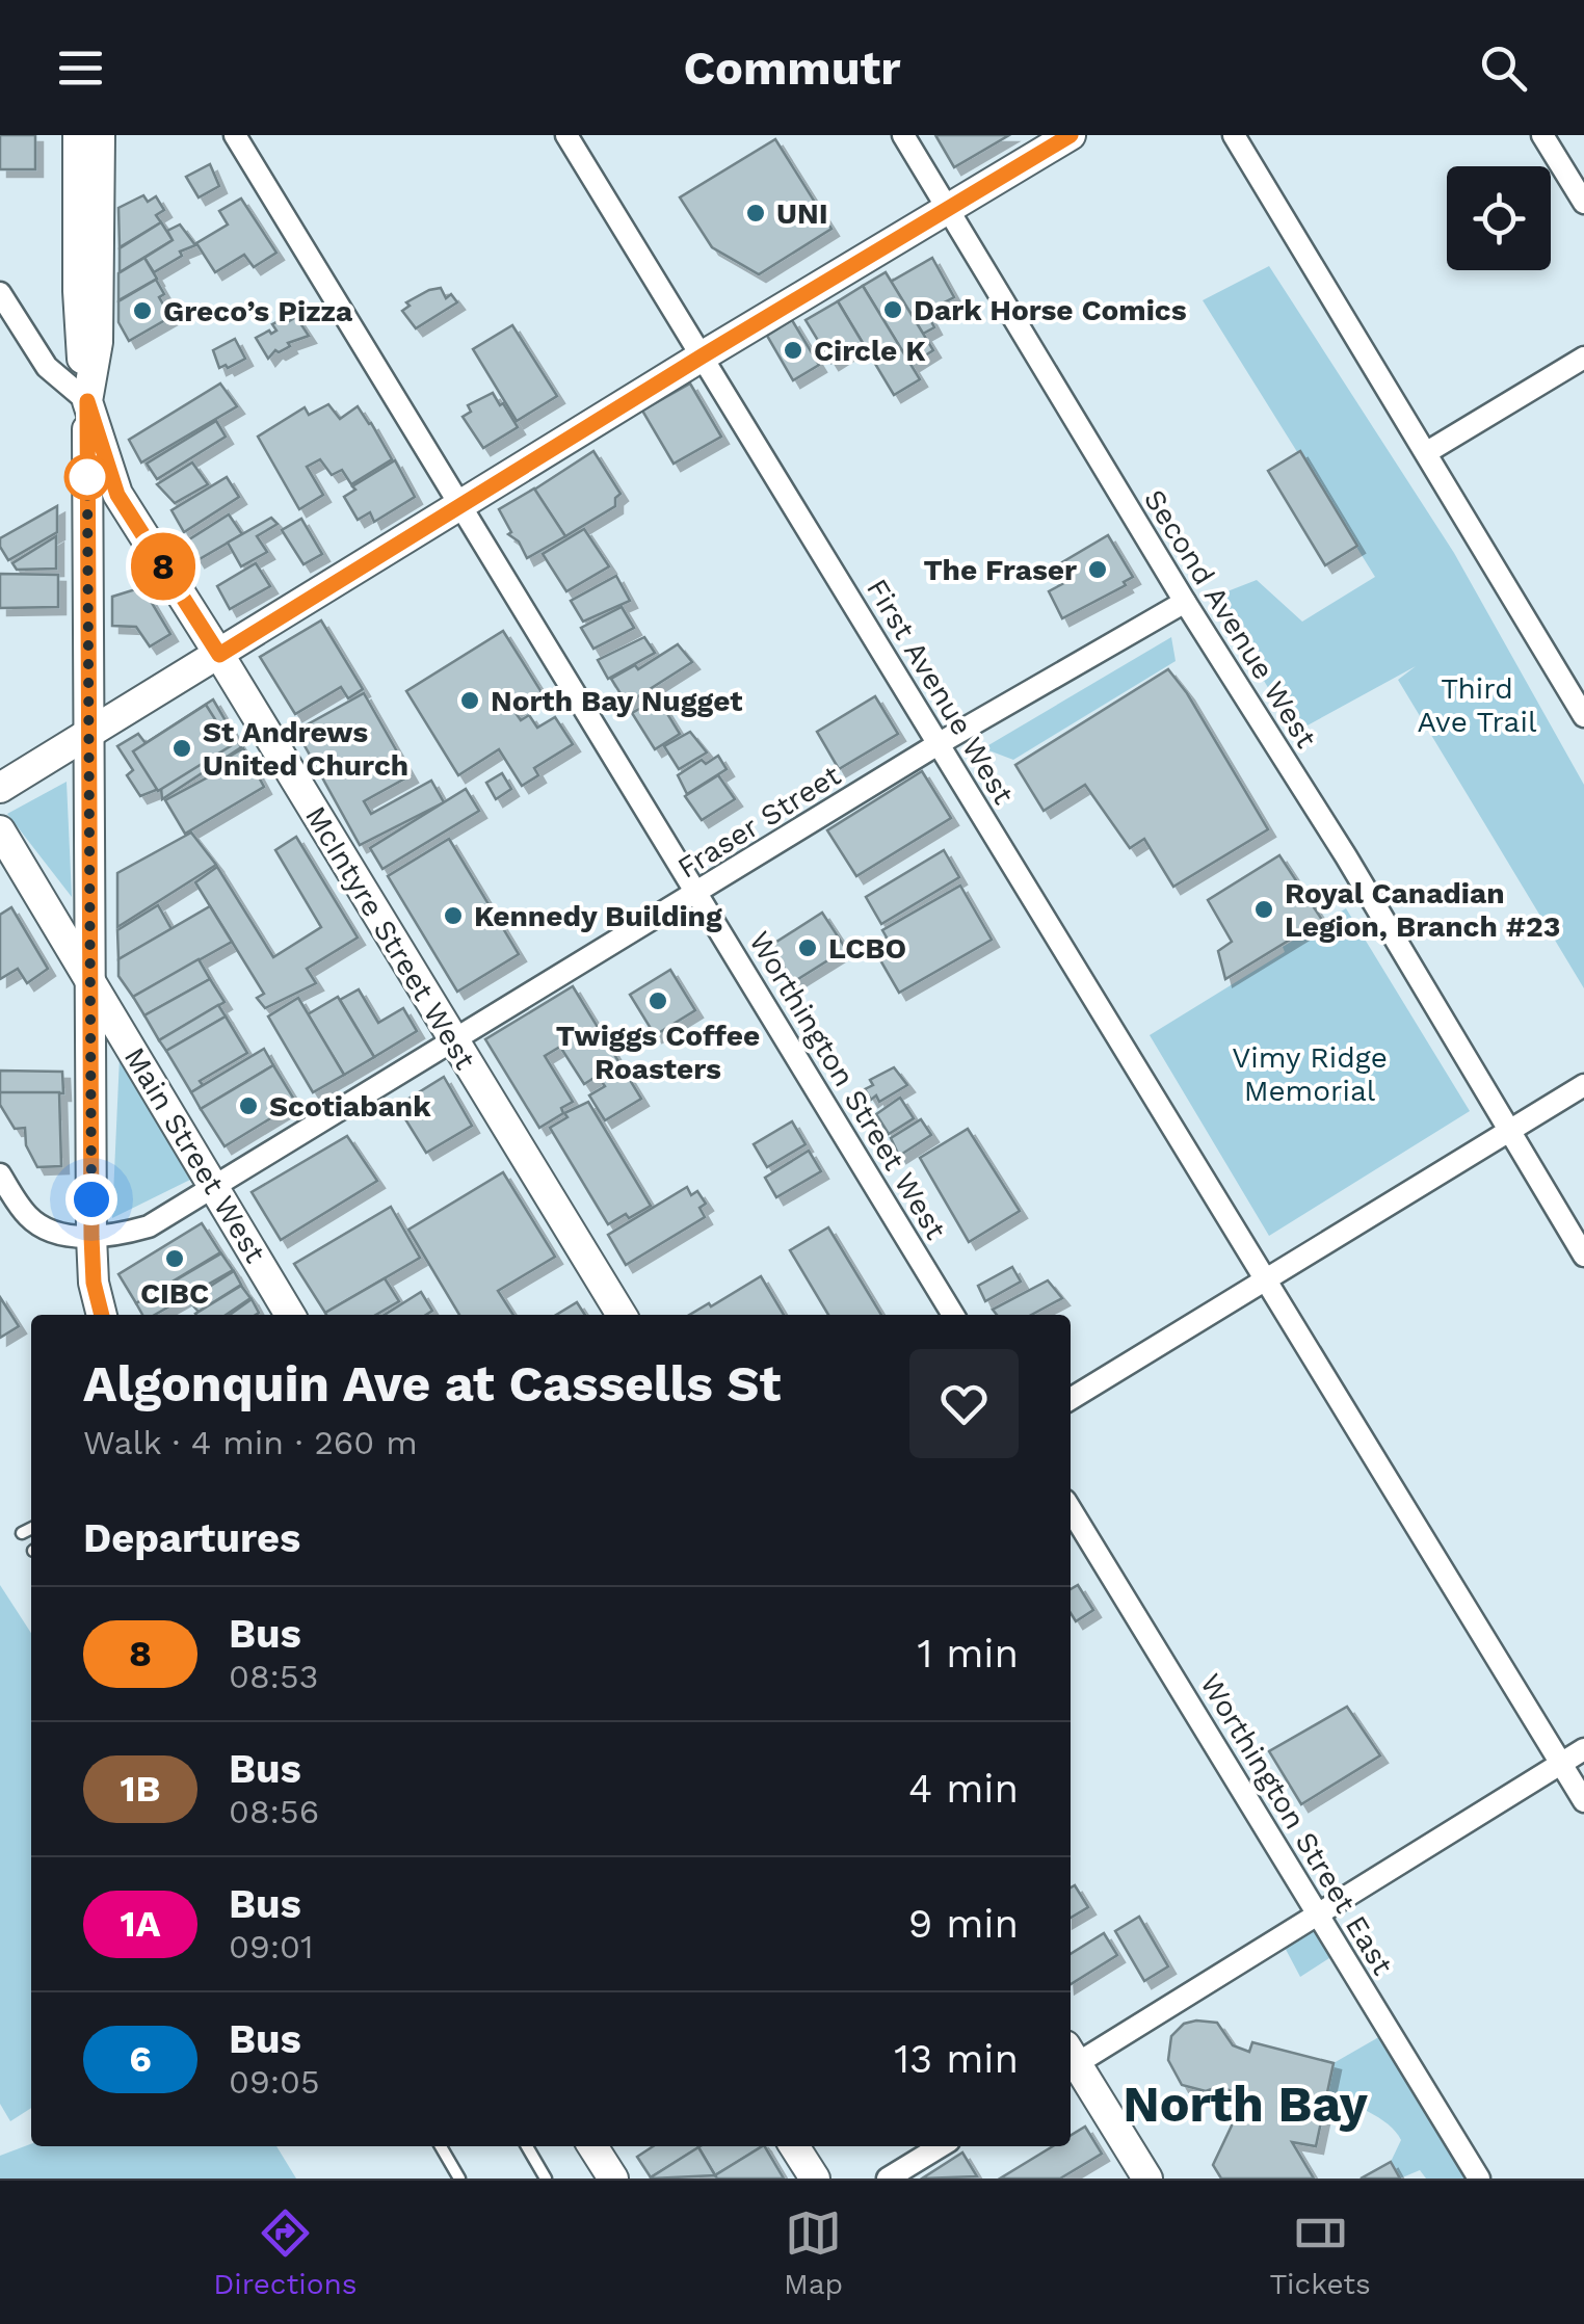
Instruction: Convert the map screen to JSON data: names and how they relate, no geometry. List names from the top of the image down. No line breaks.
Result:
{"streets":{"main road":["McIntyre Street West","Main Street West"],"street":["Second Avenue West","First Avenue West","Fraser Street","Worthington Street West","Worthington Street East"]},"crossings":[["Second Avenue West","Fraser Street"],["First Avenue West","Fraser Street"],["Fraser Street","McIntyre Street West"],["Fraser Street","Worthington Street West"],["Fraser Street","Main Street West"]],"districts":["North Bay"],"parks":["Third Ave Trail","Vimy Ridge Memorial"],"places":["UNI","Dark Horse Comics","Greco’s Pizza","Circle K","The Fraser","North Bay Nugget","St Andrews United Church","Royal Canadian Legion, Branch #23","Kennedy Building","LCBO","Twiggs Coffee Roasters","Scotiabank","CIBC"],"lines":["bus line 8"],"page":{"header":"Commutr","on_map":"8","heading":[["Algonquin Ave at Cassells St","Walk · 4 min · 260 m"],"Departures"],"list":[{"mark":"8","name":"Bus","note":"08:53","value":"1 min"},{"mark":"1B","name":"Bus","note":"08:56","value":"4 min"},{"mark":"1A","name":"Bus","note":"09:01","value":"9 min"},{"mark":"6","name":"Bus","note":"09:05","value":"13 min"}],"tabs":["Directions","Map","Tickets"]}}
